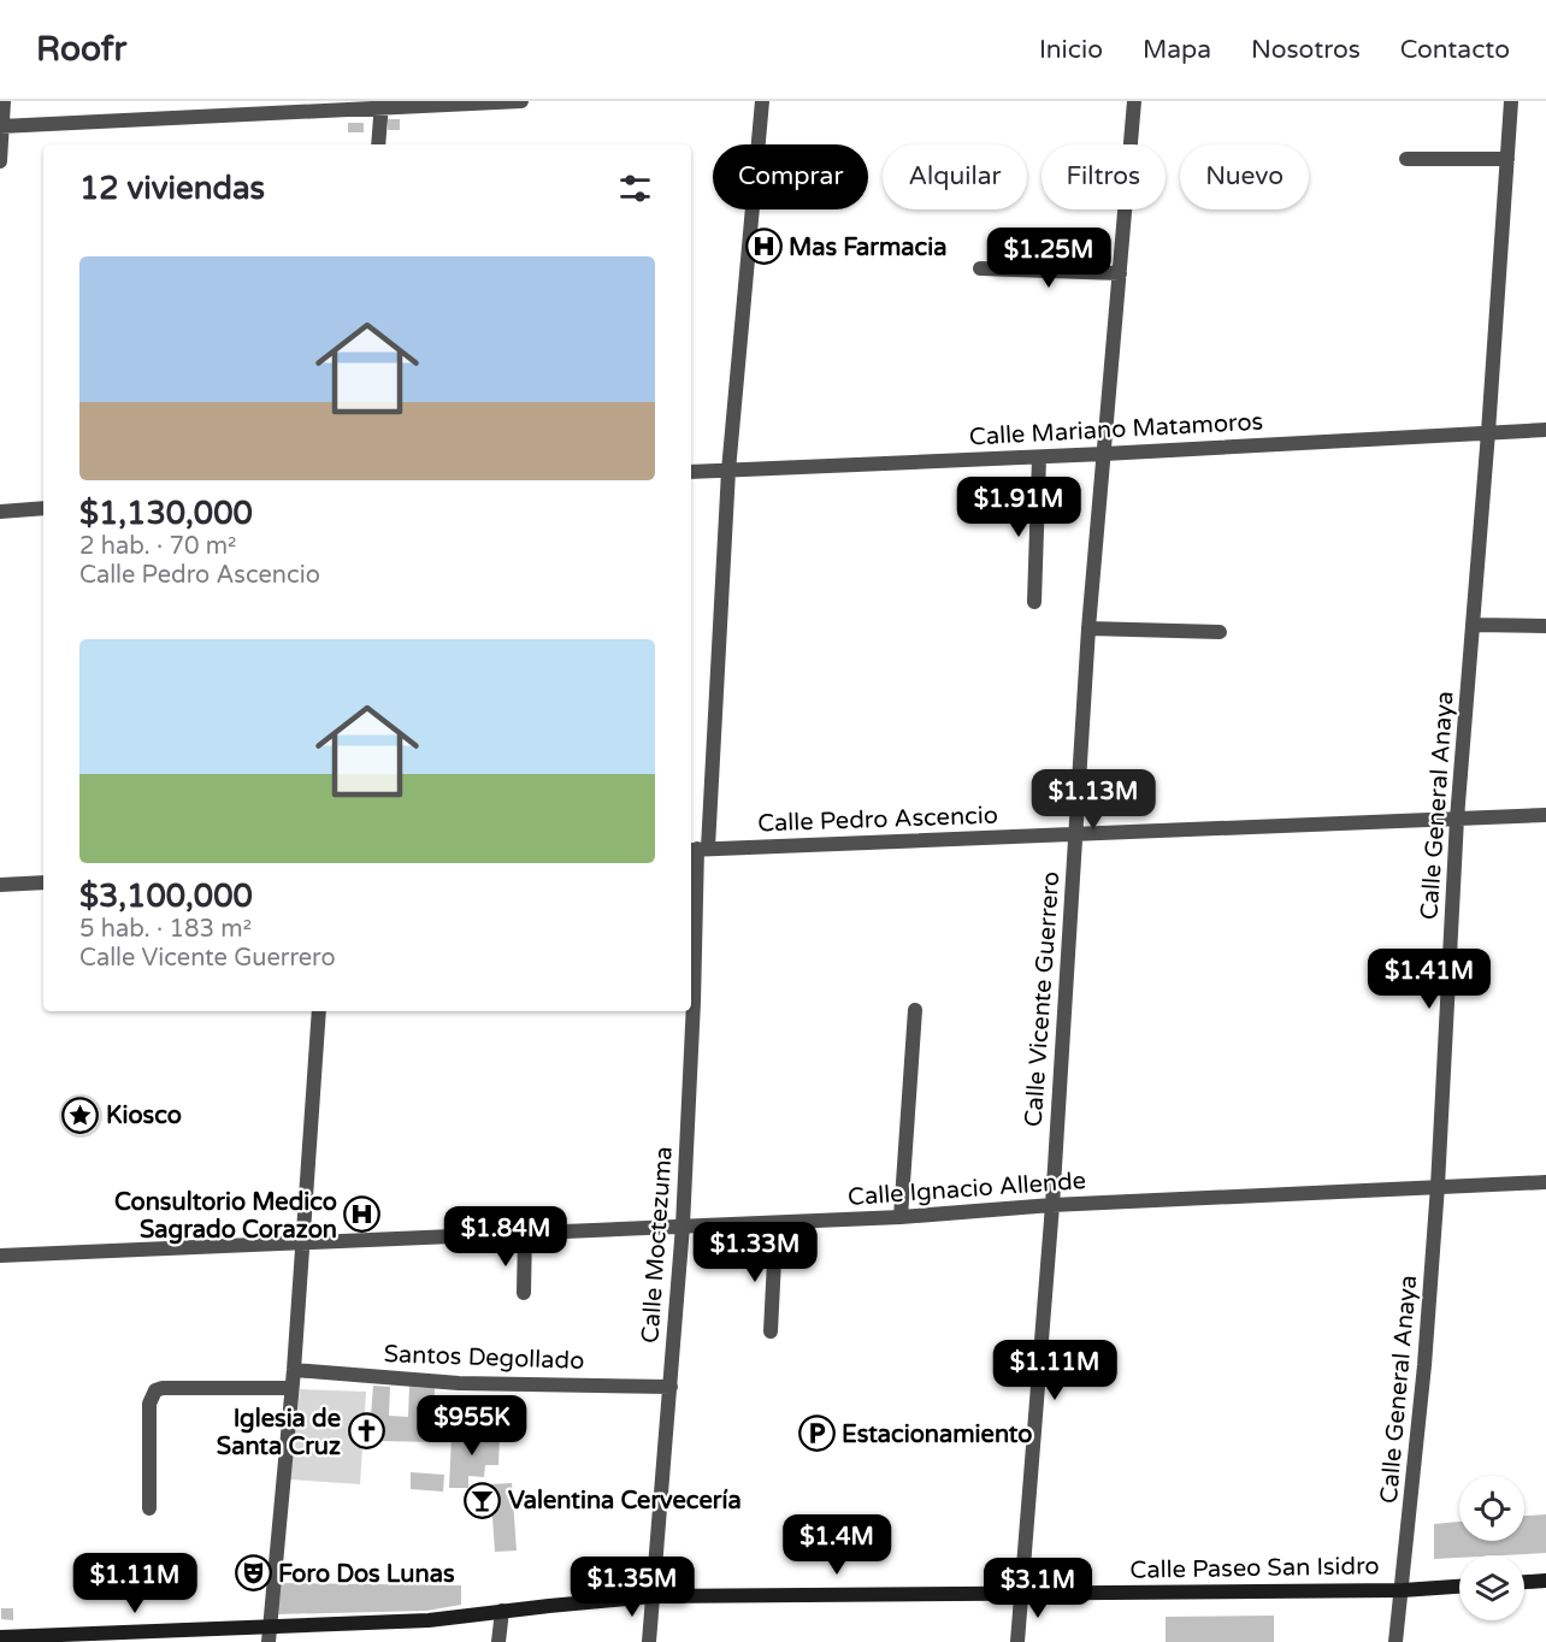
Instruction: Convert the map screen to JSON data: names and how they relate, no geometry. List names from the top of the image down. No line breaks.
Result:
{"streets":{"main road":["Calle Paseo San Isidro"],"street":["Calle Mariano Matamoros","Calle General Anaya","Calle Pedro Ascencio","Calle Vicente Guerrero","Calle Ignacio Allende","Calle Moctezuma","Santos Degollado"]},"crossings":[["Calle Mariano Matamoros","Calle General Anaya"],["Calle Mariano Matamoros","Calle Vicente Guerrero"],["Calle Mariano Matamoros","Calle Moctezuma"],["Calle General Anaya","Calle Pedro Ascencio"],["Calle General Anaya","Calle Ignacio Allende"],["Calle General Anaya","Calle Paseo San Isidro"],["Calle Pedro Ascencio","Calle Vicente Guerrero"],["Calle Pedro Ascencio","Calle Moctezuma"],["Calle Vicente Guerrero","Calle Ignacio Allende"],["Calle Vicente Guerrero","Calle Paseo San Isidro"],["Calle Ignacio Allende","Calle Moctezuma"],["Calle Moctezuma","Santos Degollado"],["Calle Moctezuma","Calle Paseo San Isidro"]],"places":{"hospital":["Mas Farmacia","Consultorio Medico Sagrado Corazon"],"place":["Kiosco"],"church":["Iglesia de Santa Cruz"],"parking":["Estacionamiento"],"bar":["Valentina Cervecería"],"theatre":["Foro Dos Lunas"]},"page":{"header":"Roofr","nav":["Inicio","Mapa","Nosotros","Contacto"],"chip":["Comprar","Alquilar","Filtros","Nuevo"],"heading":"12 viviendas","price":["$1.25M","$1.91M","$1.13M","$1.41M","$1.84M","$1.33M","$1.11M","$955K","$1.4M","$1.11M","$1.35M","$3.1M"],"list":[{"name":"$1,130,000","note":"2 hab. · 70 m² · Calle Pedro Ascencio"},{"name":"$3,100,000","note":"5 hab. · 183 m² · Calle Vicente Guerrero"}]}}
